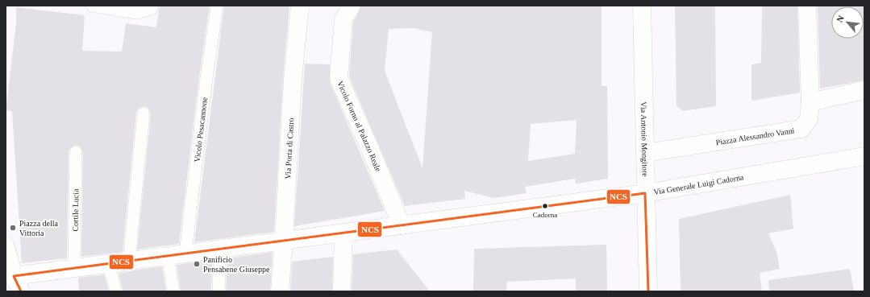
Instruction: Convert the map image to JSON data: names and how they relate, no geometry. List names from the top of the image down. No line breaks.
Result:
{"streets":{"street":["Vicolo Forno al Palazzo Reale","Piazza Alessandro Vanni","Via Antonio Mongitore","Via Porta di Castro","Via Generale Luigi Cadorna"],"lane":["Vicolo Pesacannone","Cortile Lucia"]},"crossings":[["Vicolo Forno al Palazzo Reale","Via Generale Luigi Cadorna"],["Vicolo Pesacannone","Via Generale Luigi Cadorna"],["Piazza Alessandro Vanni","Via Antonio Mongitore"],["Via Antonio Mongitore","Via Generale Luigi Cadorna"],["Via Porta di Castro","Via Generale Luigi Cadorna"],["Via Generale Luigi Cadorna","Cortile Lucia"]],"places":["Cadorna","Piazza della Vittoria","Panificio Pensabene Giuseppe"],"lines":["transit line NCS"],"north":"top left"}
